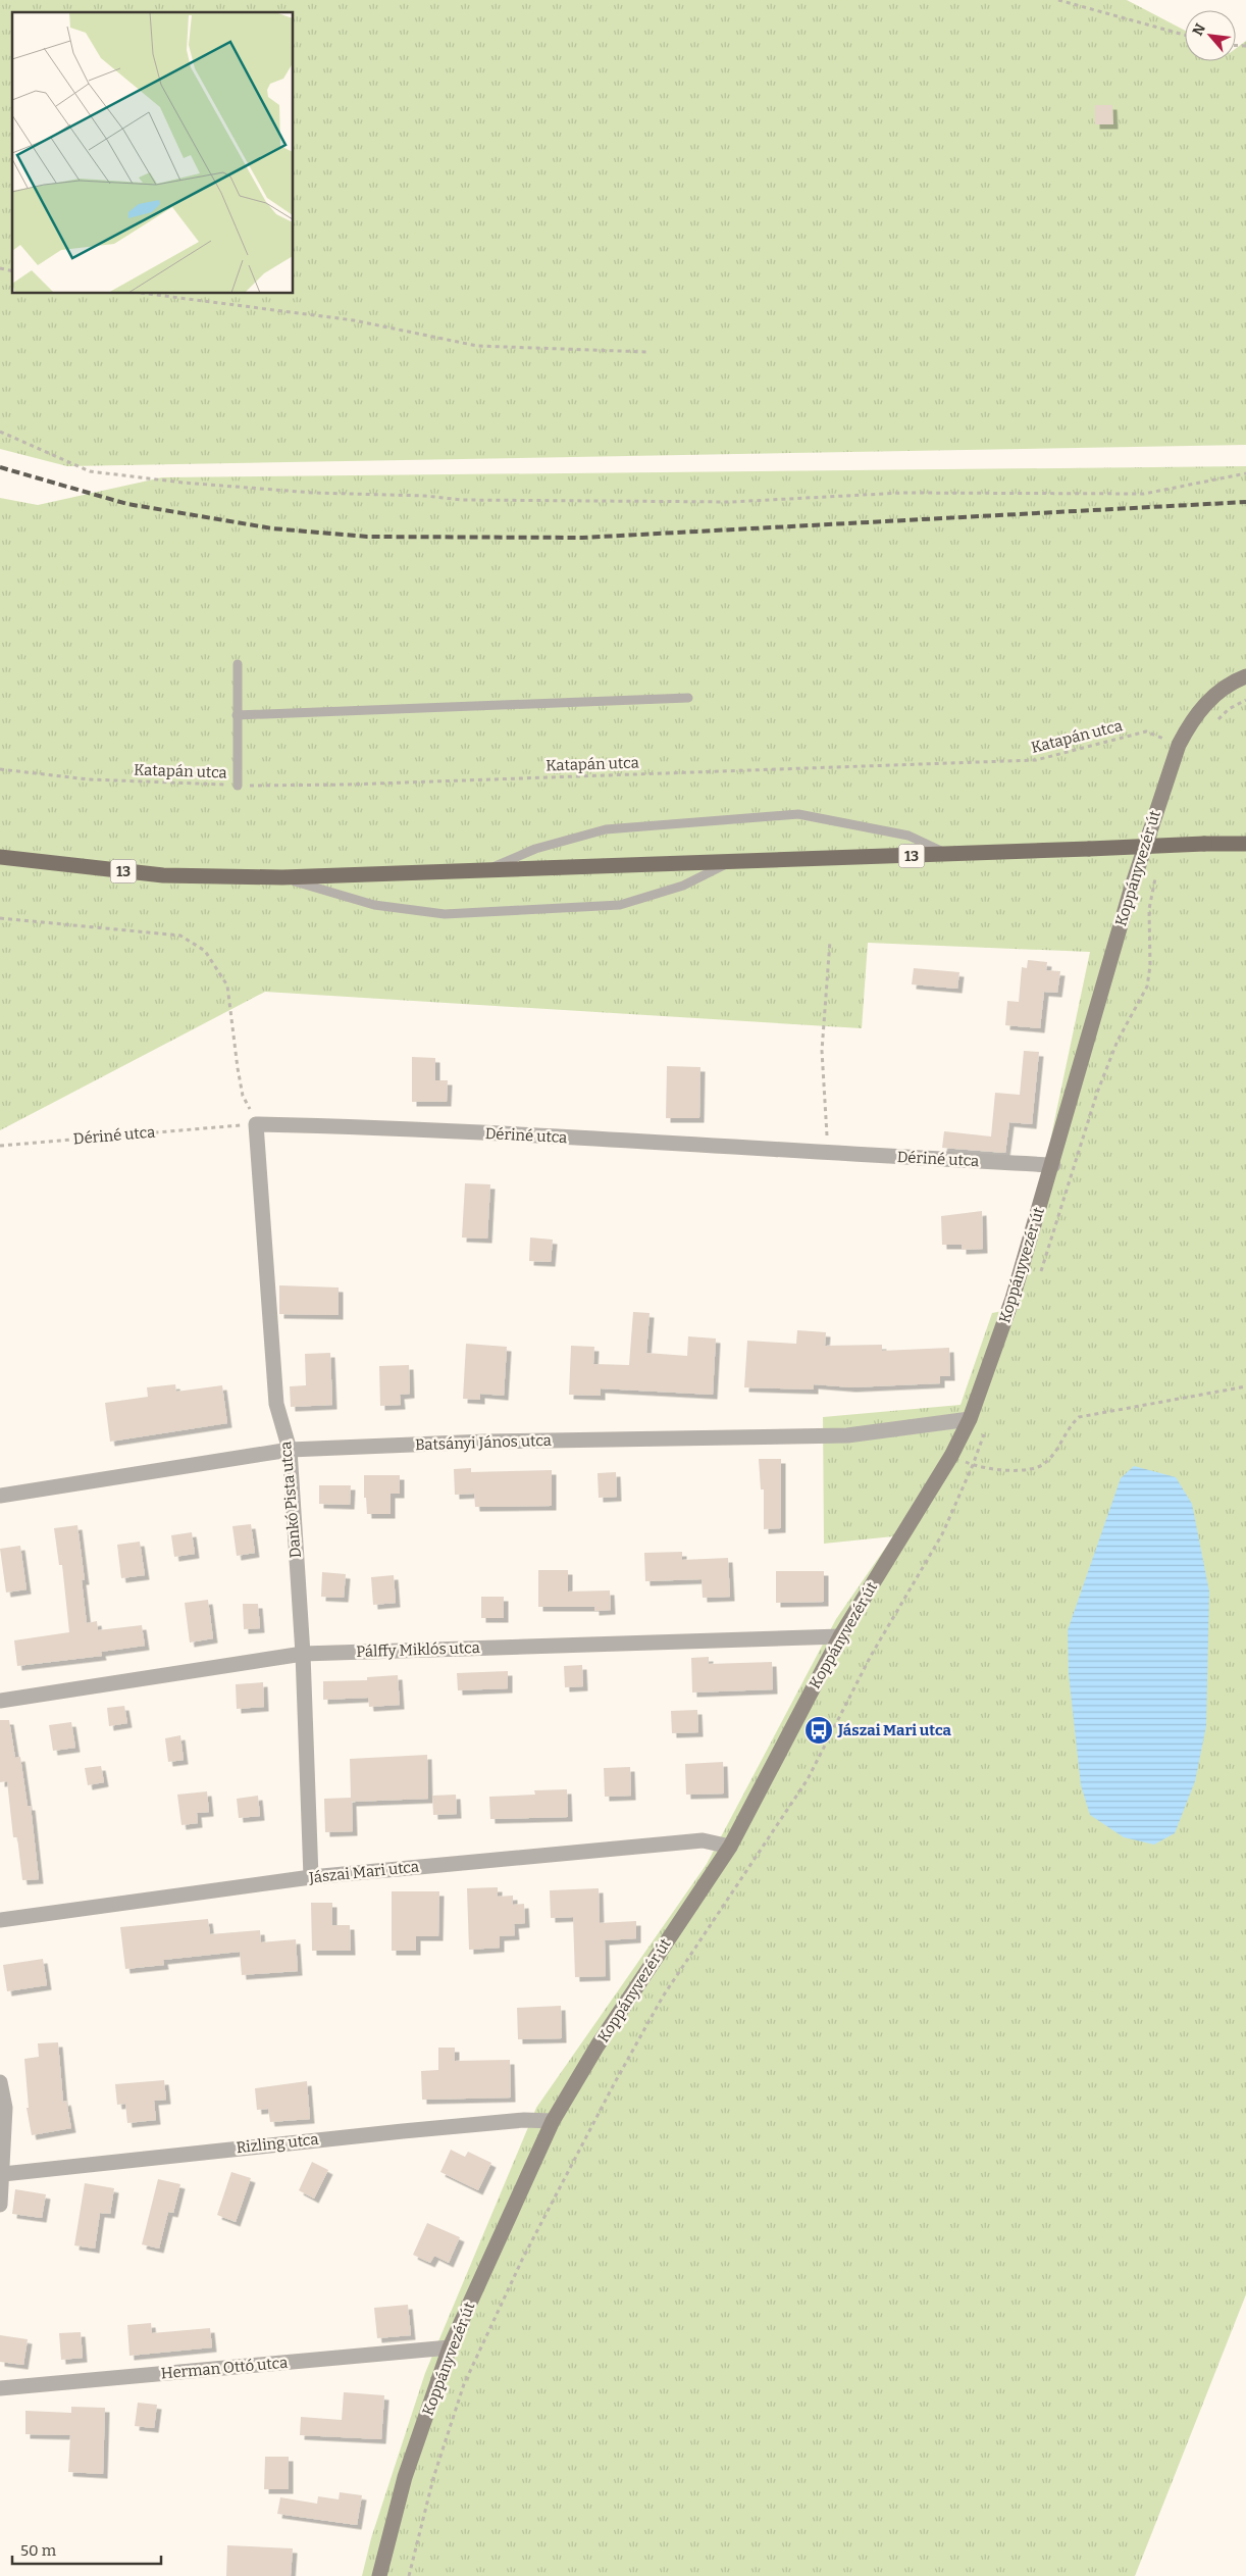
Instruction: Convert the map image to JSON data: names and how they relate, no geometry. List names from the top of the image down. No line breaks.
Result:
{"streets":{"main road":["13"],"street":["Koppányvezér út","Dériné utca","Batsányi János utca","Dankó Pista utca","Pálffy Miklós utca","Jászai Mari utca","Rizling utca","Herman Ottó utca"],"path":["Katapán utca"]},"crossings":[["Katapán utca","Koppányvezér út"],["Koppányvezér út","Dériné utca"],["Koppányvezér út","Batsányi János utca"],["Koppányvezér út","Pálffy Miklós utca"],["Koppányvezér út","Jászai Mari utca"],["Koppányvezér út","Rizling utca"],["Koppányvezér út","Herman Ottó utca"],["Dériné utca","Dankó Pista utca"],["Batsányi János utca","Dankó Pista utca"],["Dankó Pista utca","Pálffy Miklós utca"],["Dankó Pista utca","Jászai Mari utca"]],"places":{"bus stop":["Jászai Mari utca"]},"scale_bar":"50 m","north":"top left"}
